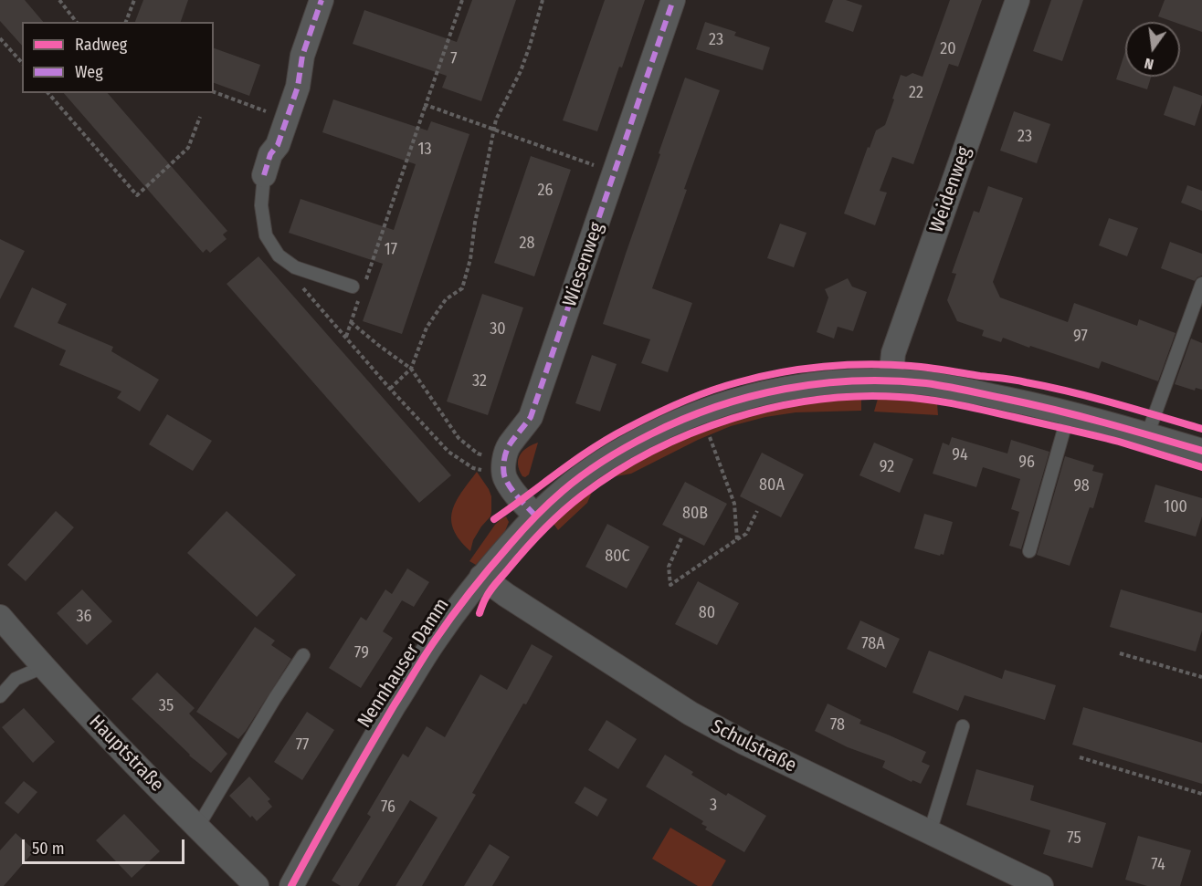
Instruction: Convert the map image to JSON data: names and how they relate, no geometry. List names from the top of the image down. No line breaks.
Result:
{"streets":{"street":["Weidenweg","Wiesenweg","Nennhauser Damm","Schulstraße","Hauptstraße"]},"crossings":[["Weidenweg","Nennhauser Damm"],["Nennhauser Damm","Schulstraße"]],"house_numbers":["23","20","7","22","23","13","26","28","17","30","97","32","94","96","92","80A","98","100","80B","80C","80","36","78A","79","35","78","77","3","76","75","74"],"legend":["Radweg","Weg"],"scale_bar":"50 m","north":"bottom"}
